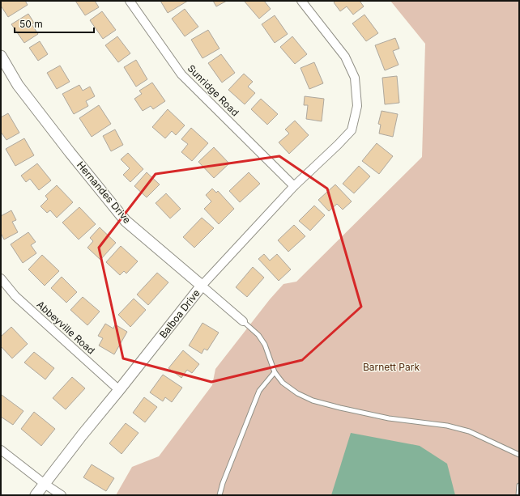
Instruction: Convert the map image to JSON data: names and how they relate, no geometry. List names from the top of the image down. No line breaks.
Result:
{"streets":{"street":["Sunridge Road","Hernandes Drive","Balboa Drive","Abbeyville Road"]},"crossings":[["Sunridge Road","Balboa Drive"],["Hernandes Drive","Balboa Drive"],["Balboa Drive","Abbeyville Road"]],"parks":["Barnett Park"],"scale_bar":"50 m"}
